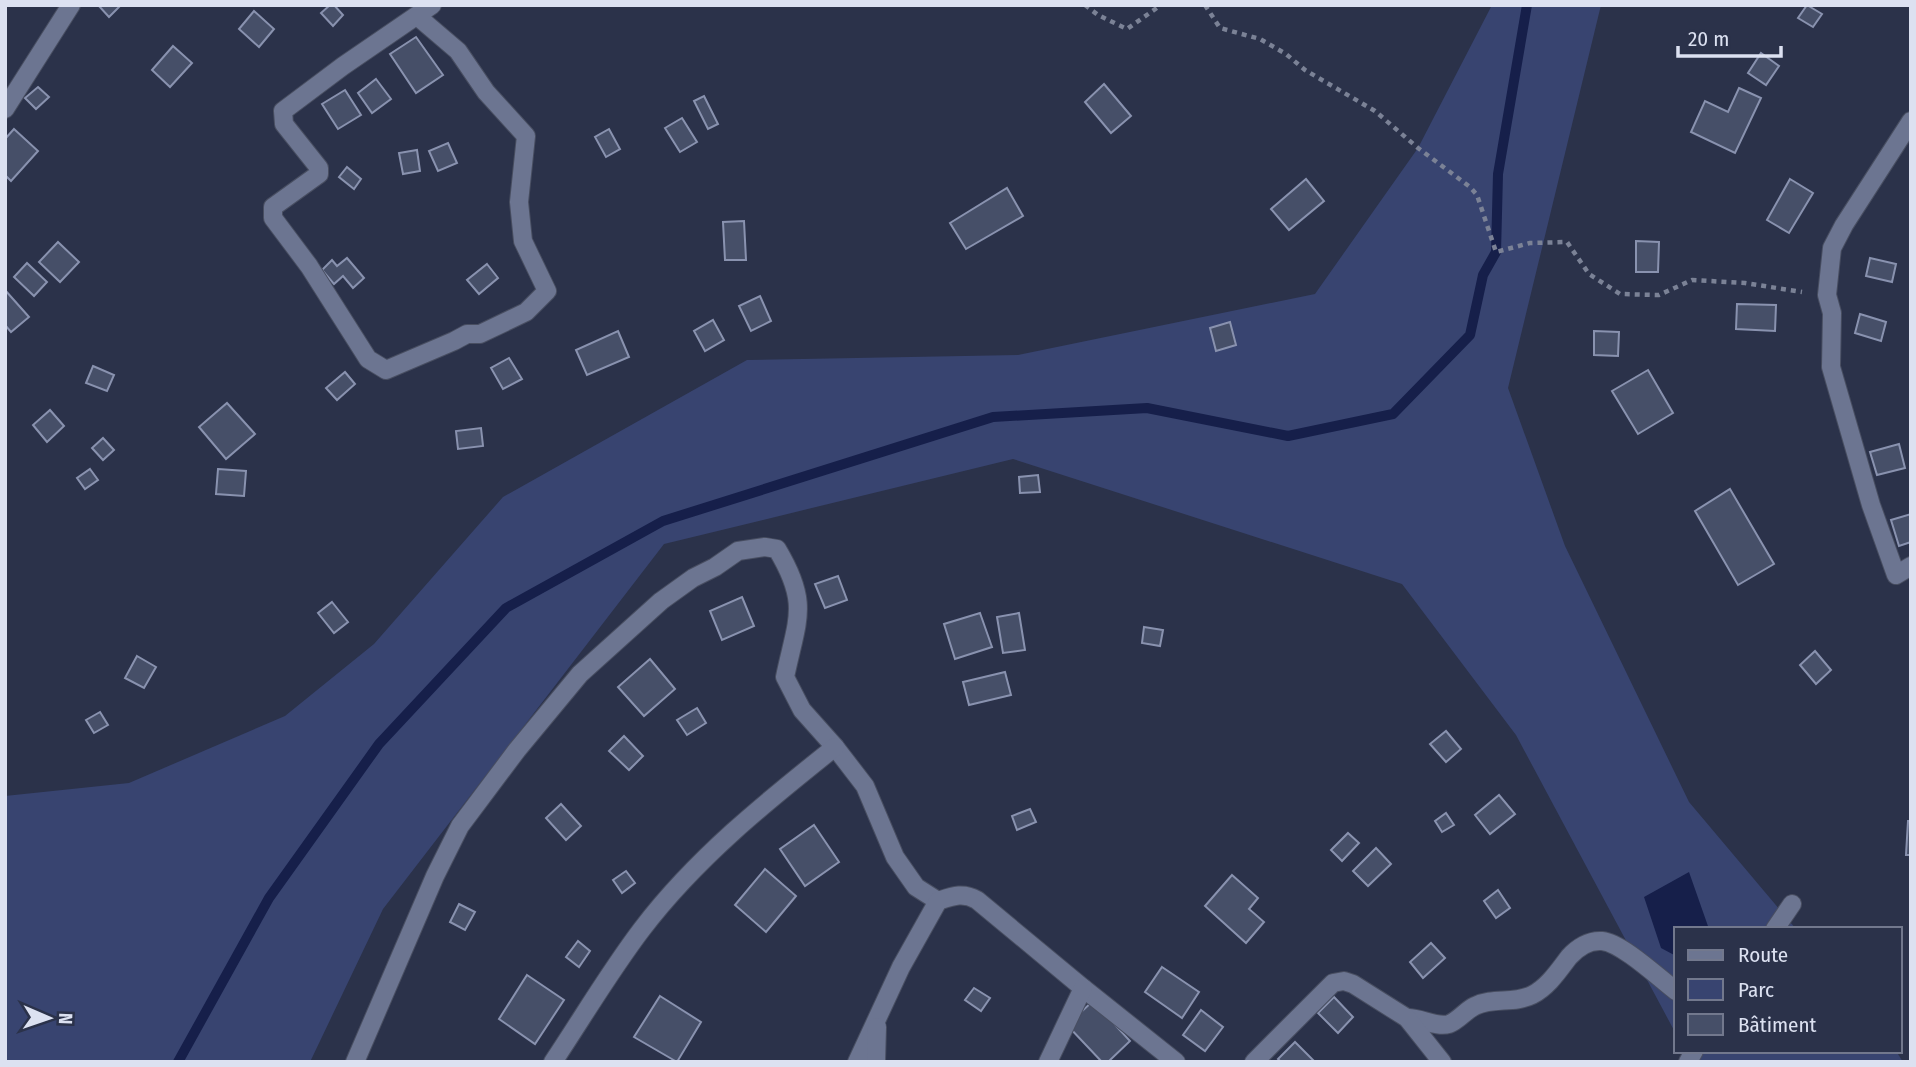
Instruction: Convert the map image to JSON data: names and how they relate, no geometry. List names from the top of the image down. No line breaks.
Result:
{"legend":["Route","Parc","Bâtiment"],"scale_bar":"20 m","north":"right"}
